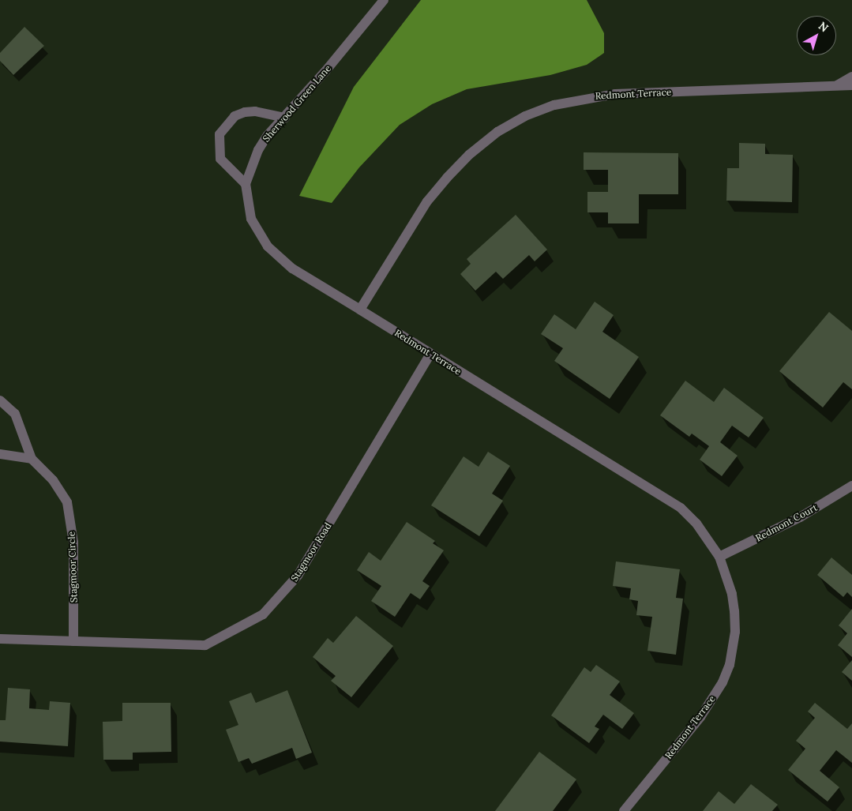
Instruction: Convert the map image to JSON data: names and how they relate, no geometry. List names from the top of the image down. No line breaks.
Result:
{"streets":{"street":["Redmont Terrace","Sherwood Green Lane","Redmont Court","Stagmoor Road","Stagmoor Circle"]},"crossings":[["Redmont Terrace","Sherwood Green Lane"],["Redmont Terrace","Redmont Court"],["Redmont Terrace","Stagmoor Road"],["Stagmoor Road","Stagmoor Circle"]],"north":"top right"}
